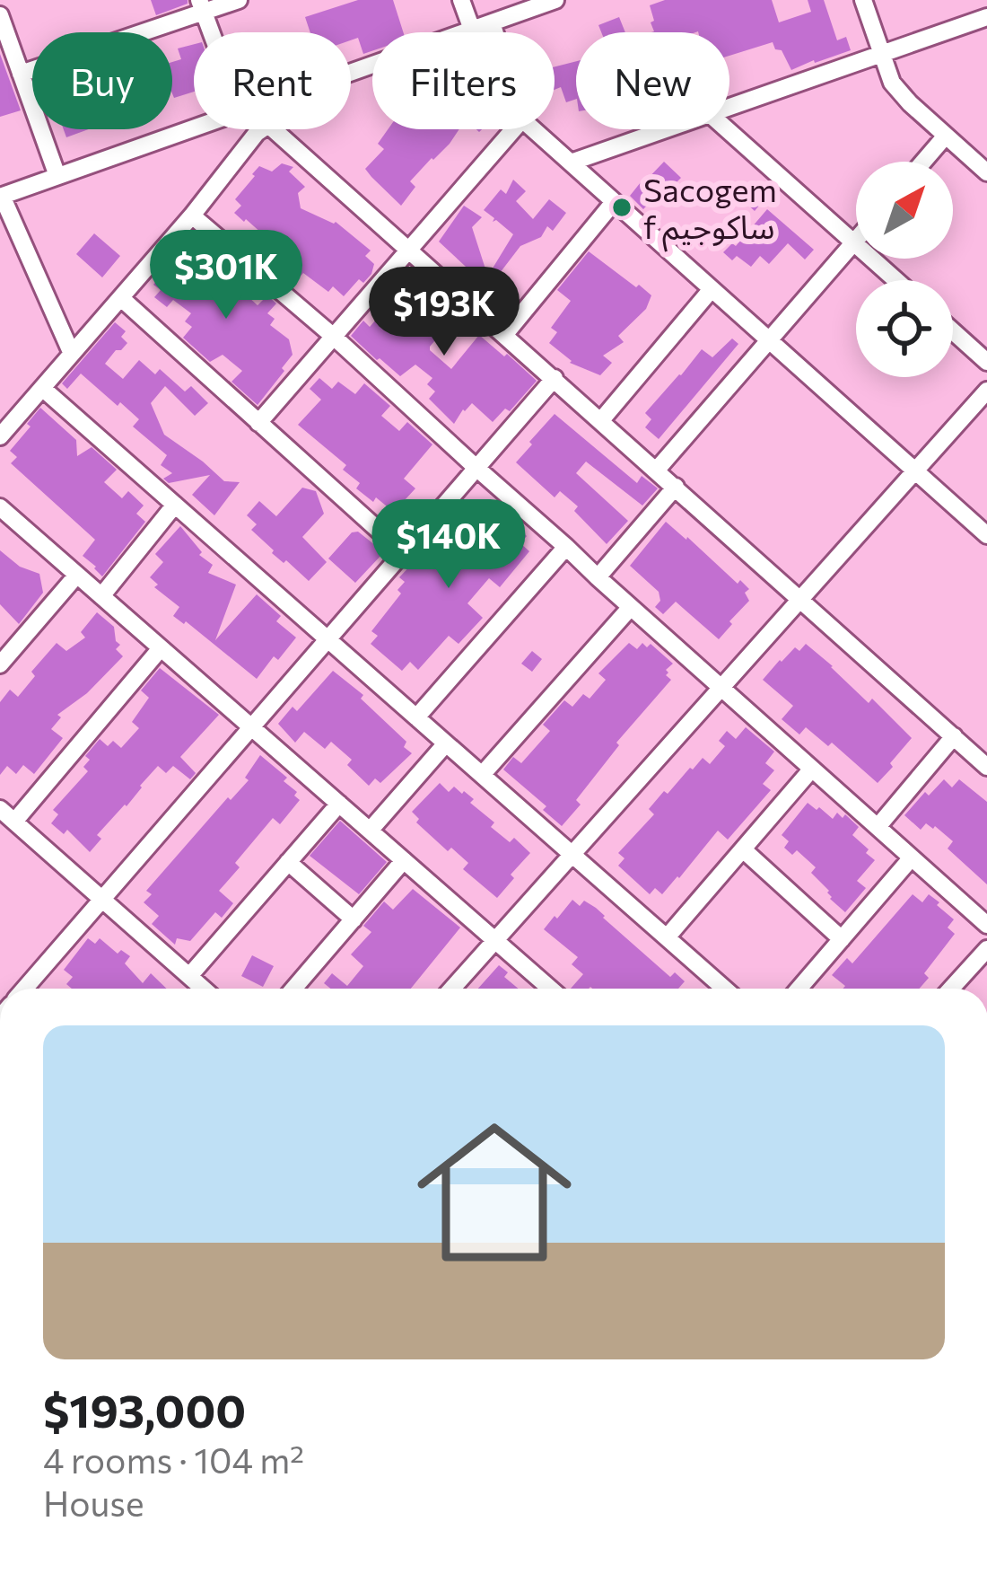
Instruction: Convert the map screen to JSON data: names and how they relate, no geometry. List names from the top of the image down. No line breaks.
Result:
{"places":["Sacogem f ساكوجيم"],"north":"top right","page":{"chip":["Buy","Rent","Filters","New"],"price":["$301K","$193K","$140K"],"list":[{"name":"$193,000","note":"4 rooms · 104 m² · House"}]}}
